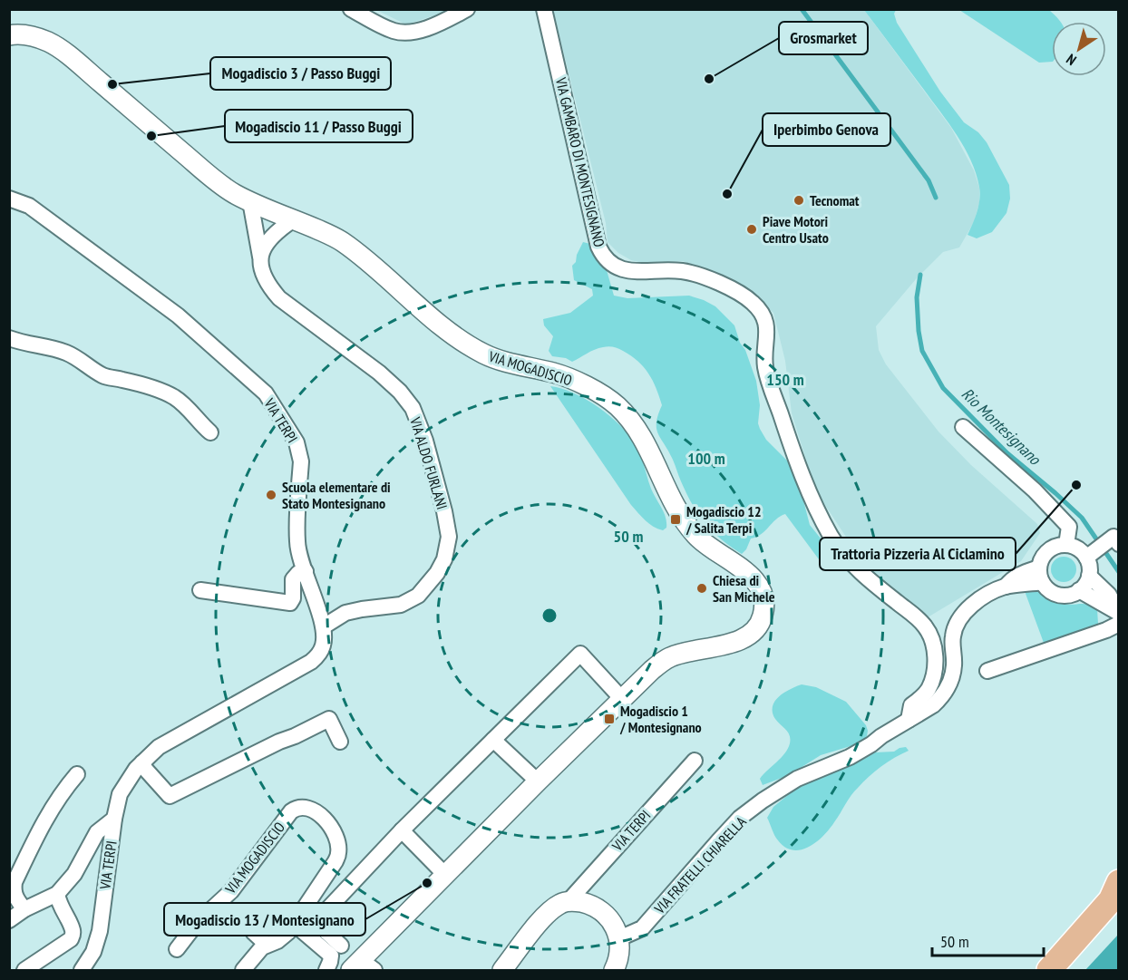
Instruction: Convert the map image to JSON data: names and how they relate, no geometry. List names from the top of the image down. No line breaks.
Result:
{"streets":{"street":["VIA GAMBARO DI MONTESIGNANO","VIA MOGADISCIO","VIA TERPI","VIA ALDO FURLANI","VIA FRATELLI CHIARELLA"]},"crossings":[["VIA GAMBARO DI MONTESIGNANO","VIA FRATELLI CHIARELLA"],["VIA MOGADISCIO","VIA ALDO FURLANI"],["VIA TERPI","VIA ALDO FURLANI"]],"water":["Rio Montesignano"],"places":{"other":["Grosmarket","Mogadiscio 3 / Passo Buggi","Mogadiscio 11 / Passo Buggi","Iperbimbo Genova","Tecnomat","Piave Motori Centro Usato","Trattoria Pizzeria Al Ciclamino","Scuola elementare di Stato Montesignano","Chiesa di San Michele","Mogadiscio 13 / Montesignano"],"transit":["Mogadiscio 12 / Salita Terpi","Mogadiscio 1 / Montesignano"]},"scale_bar":"50 m","north":"bottom left","rings":["150 m","100 m","50 m"]}
